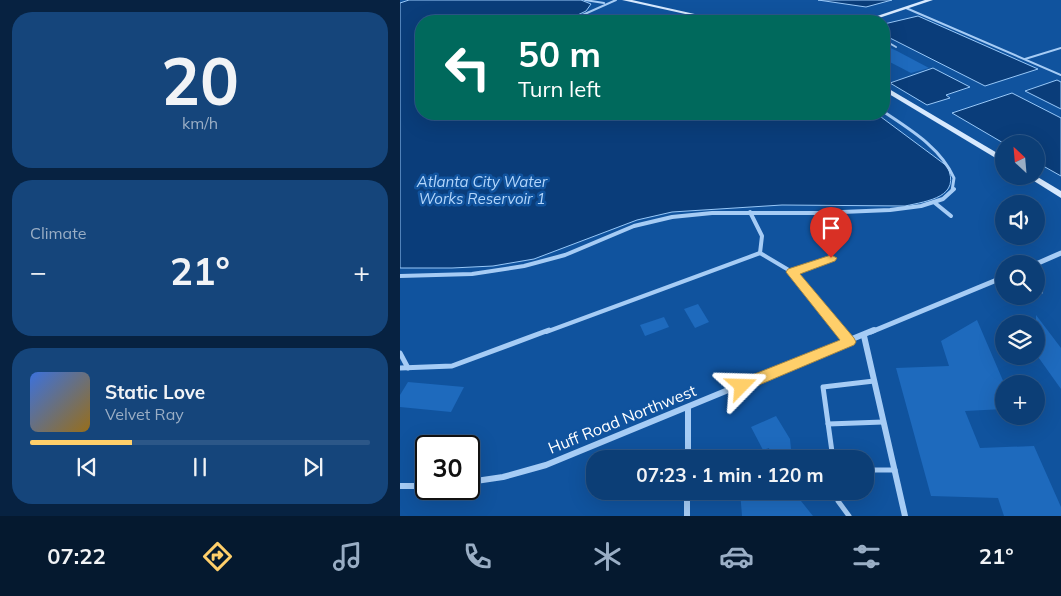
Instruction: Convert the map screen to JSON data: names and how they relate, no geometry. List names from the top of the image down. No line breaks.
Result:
{"streets":{"street":["Huff Road Northwest"]},"water":["Atlanta City Water Works Reservoir 1"],"north":"top left","page":{"tile":[["20","km/h"],"Climate"],"turn":["50 m","Turn left"],"map_buttons":"+","heat":["−","21°","+"],"song":["Static Love","Velvet Ray"],"limit":"30","trip":"07:23 · 1 min · 120 m","tabs":["07:22","21°"]}}
